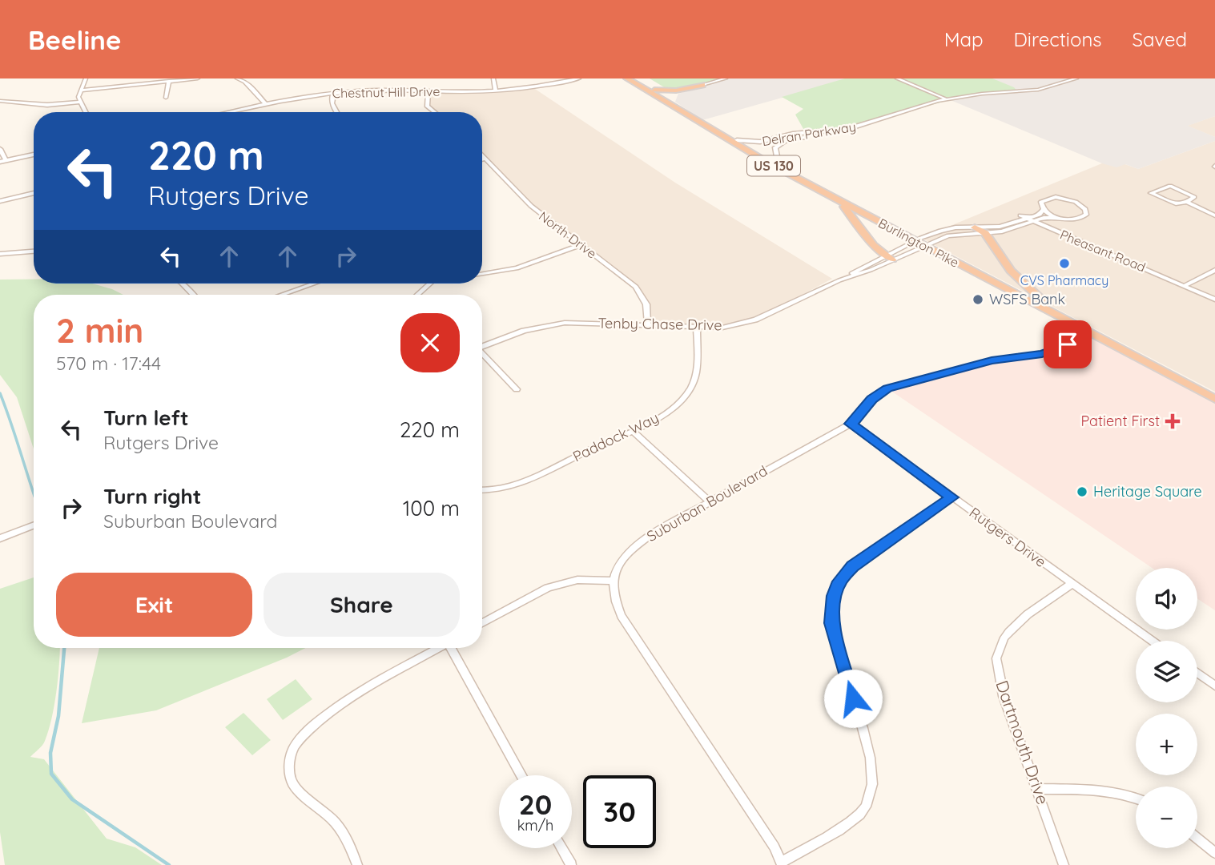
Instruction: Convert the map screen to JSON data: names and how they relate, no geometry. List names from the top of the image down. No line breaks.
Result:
{"streets":{"highway":["US 130","Burlington Pike"],"street":["Chestnut Hill Drive","Delran Parkway","North Drive","Pheasant Road","Tenby Chase Drive","Paddock Way","Suburban Boulevard","Rutgers Drive","Dartmouth Drive"]},"crossings":[["Delran Parkway","Burlington Pike"],["North Drive","Tenby Chase Drive"],["Burlington Pike","Tenby Chase Drive"],["Burlington Pike","Suburban Boulevard"],["Tenby Chase Drive","Paddock Way"],["Suburban Boulevard","Rutgers Drive"],["Rutgers Drive","Dartmouth Drive"]],"places":{"other":["CVS Pharmacy","WSFS Bank","Heritage Square"],"health":["Patient First"]},"page":{"header":"Beeline","nav":["Map","Directions","Saved"],"turn":["220 m","Rutgers Drive"],"heading":["2 min","570 m · 17:44"],"list":[{"name":"Turn left","note":"Rutgers Drive","value":"220 m"},{"name":"Turn right","note":"Suburban Boulevard","value":"100 m"}],"buttons":["Exit","Share"],"map_buttons":["+","−"],"speed":"20 km/h","limit":"30"}}
